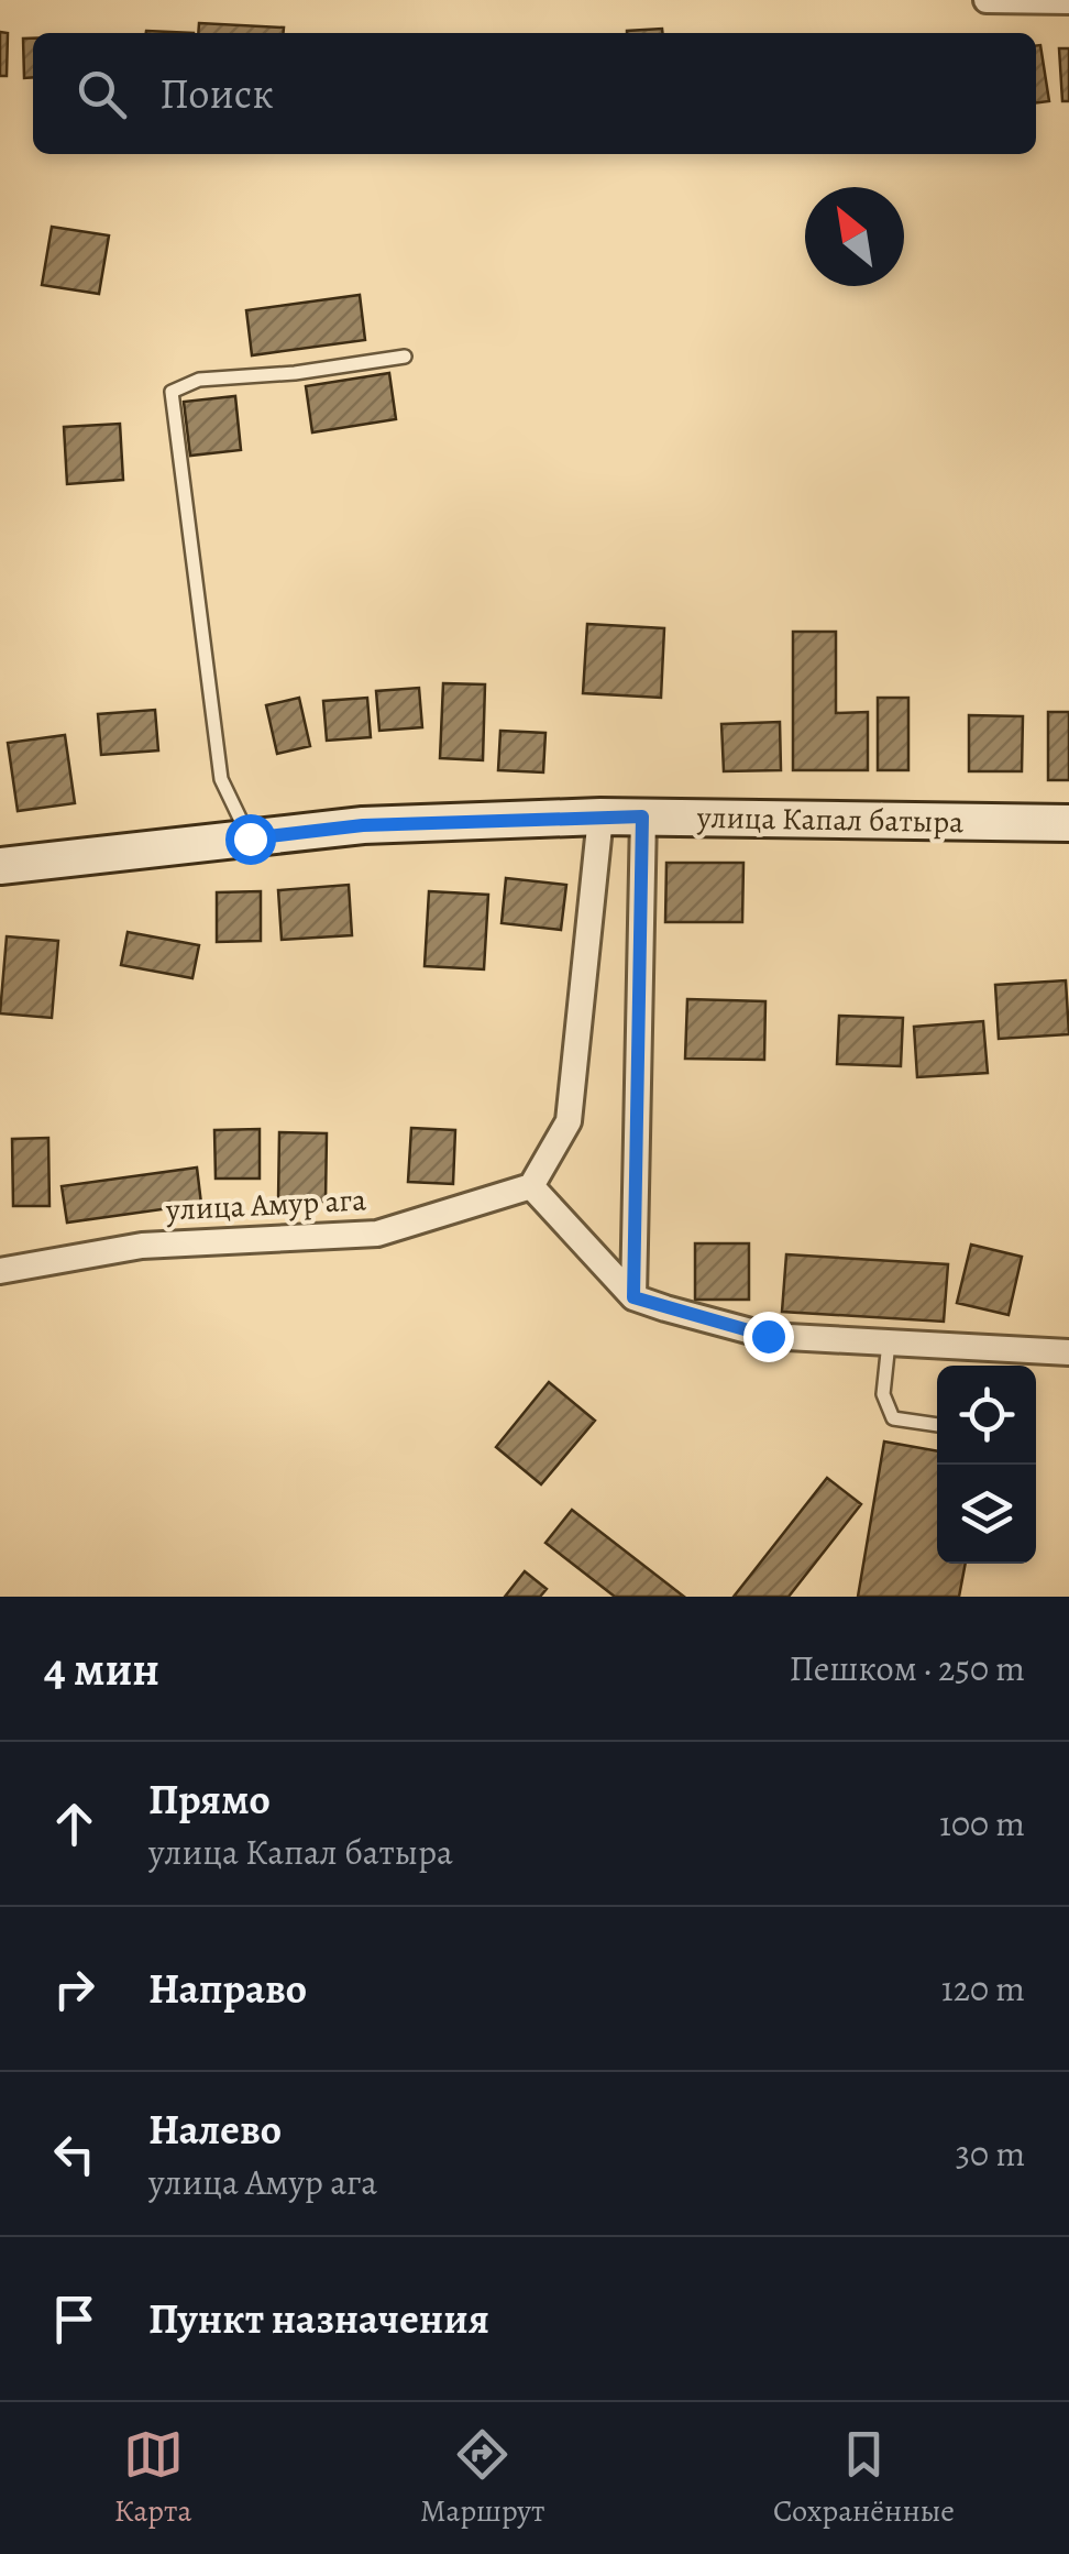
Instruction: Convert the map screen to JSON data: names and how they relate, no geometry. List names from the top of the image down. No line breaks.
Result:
{"streets":{"main road":["улица Капал батыра"],"street":["улица Амур ага"]},"north":"top left","page":{"search":"Поиск","heading":["4 мин","Пешком · 250 m"],"list":[["Прямо","улица Капал батыра","100 m"],["Направо","120 m"],["Налево","улица Амур ага","30 m"],"Пункт назначения"],"nav":["Карта","Маршрут","Сохранённые"]}}
